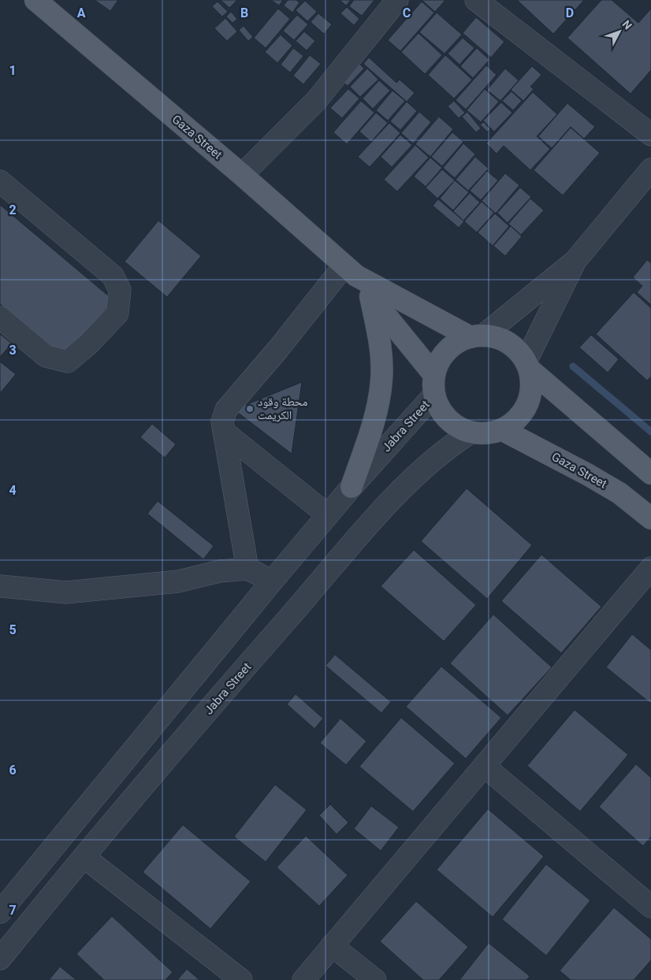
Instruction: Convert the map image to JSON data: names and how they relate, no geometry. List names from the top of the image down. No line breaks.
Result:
{"streets":{"main road":["Gaza Street"],"street":["Jabra Street"]},"crossings":[["Gaza Street","Jabra Street"]],"places":["محطة وقود الكريمت"],"north":"top right","grid":{"columns":["A","B","C","D"],"rows":["1","2","3","4","5","6","7"]}}
